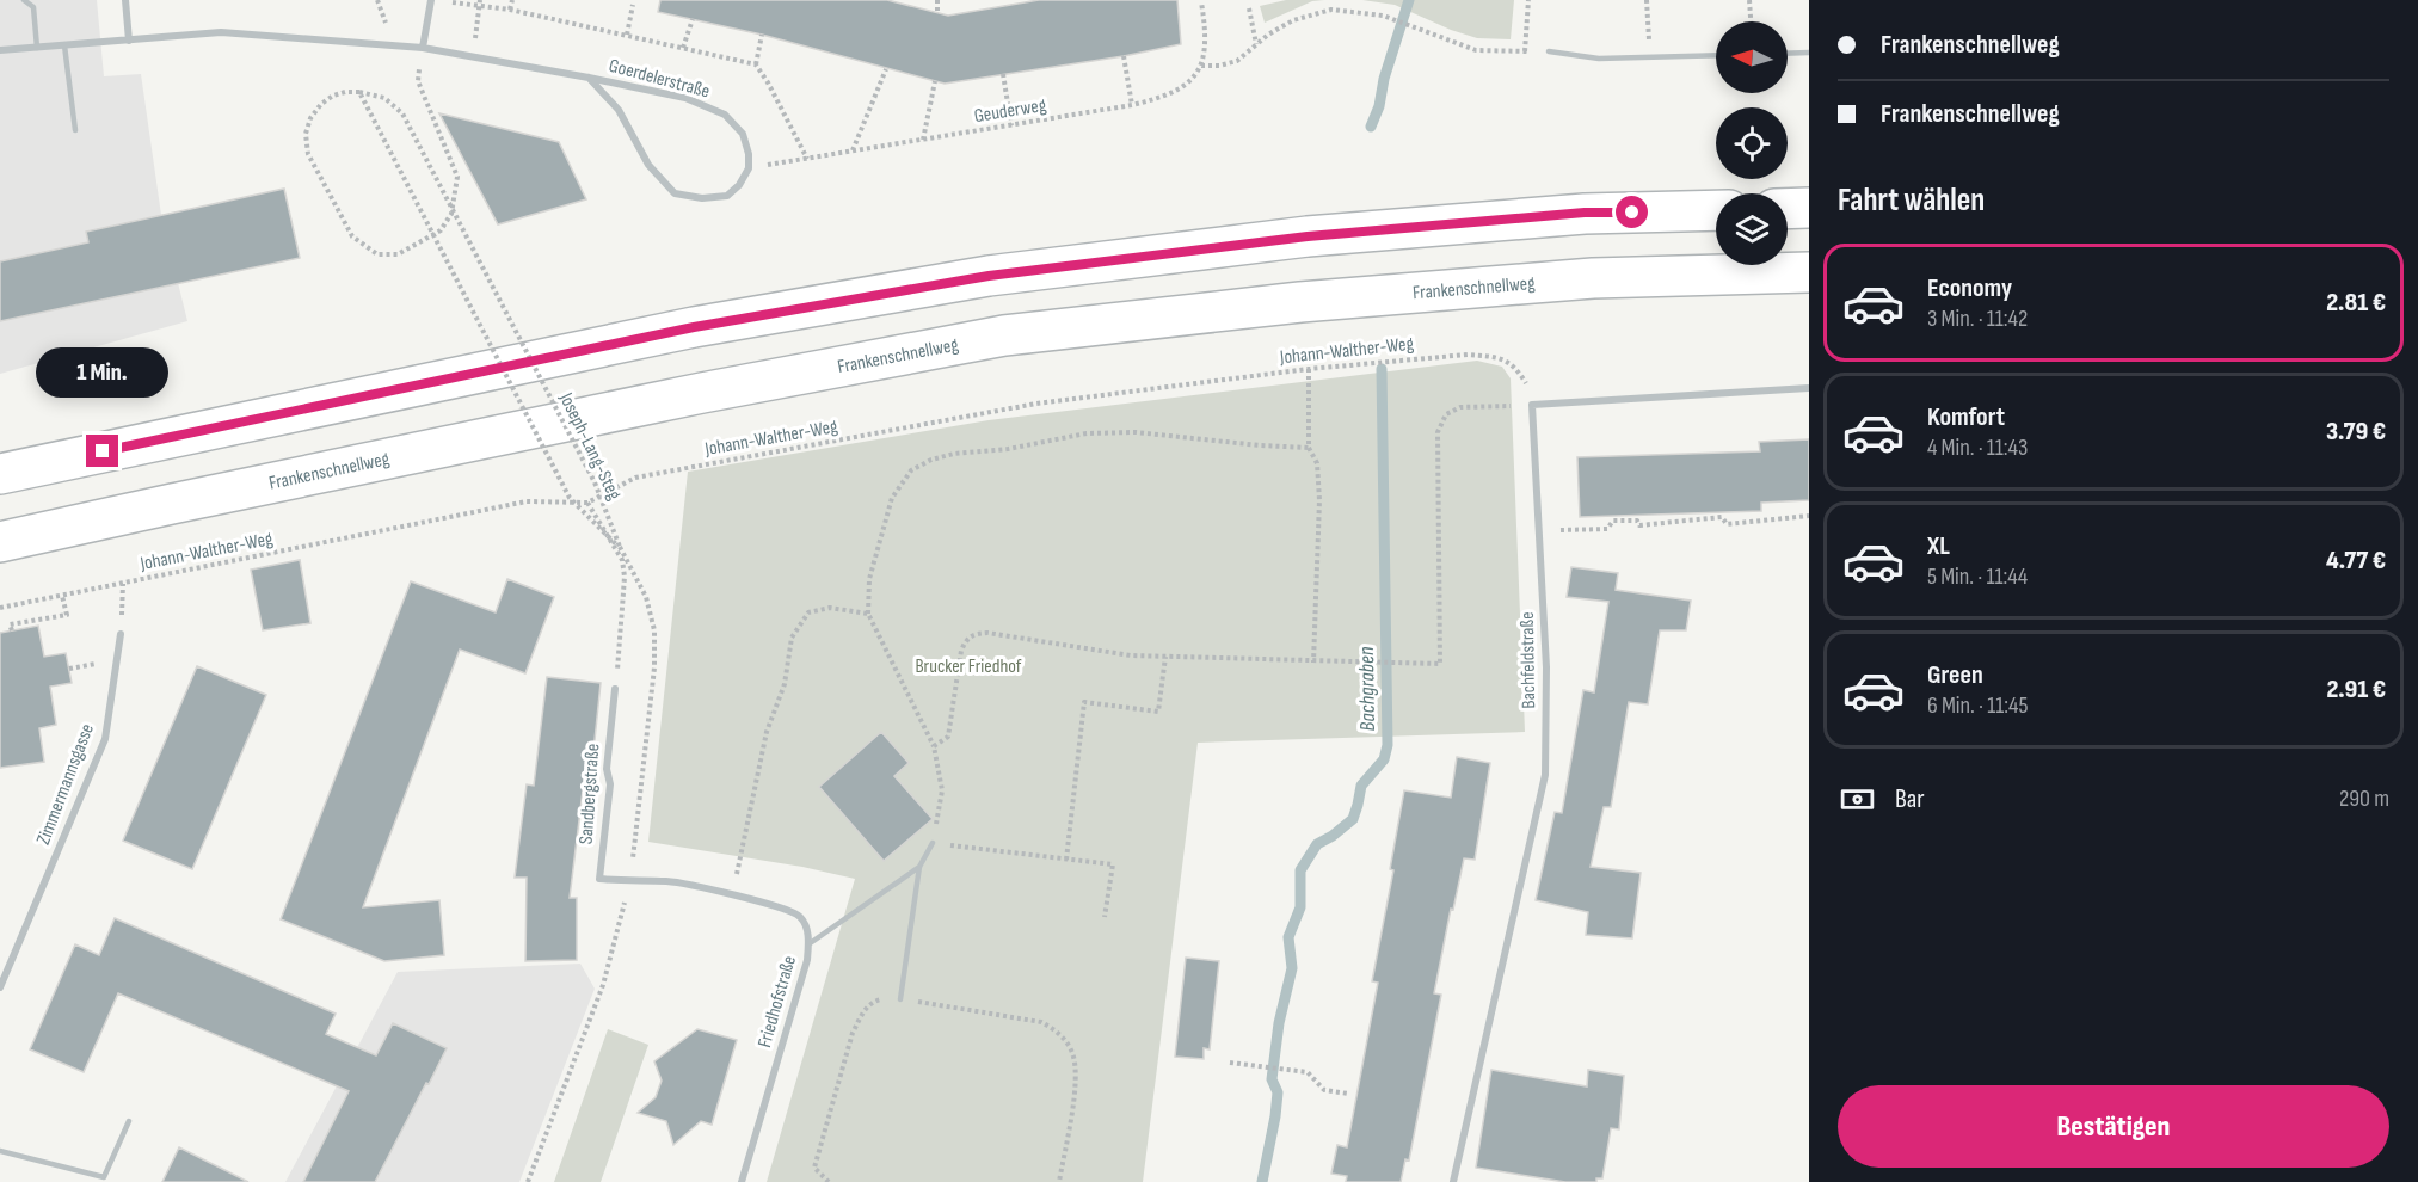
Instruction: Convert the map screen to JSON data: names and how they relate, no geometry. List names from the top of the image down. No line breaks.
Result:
{"streets":{"highway":["Frankenschnellweg"],"street":["Goerdelerstraße","Bachfeldstraße","Zimmermannsgasse","Sandbergstraße","Friedhofstraße"],"path":["Geuderweg","Johann-Walther-Weg","Joseph-Lang-Steg"]},"crossings":[["Goerdelerstraße","Geuderweg"],["Johann-Walther-Weg","Bachfeldstraße"],["Joseph-Lang-Steg","Sandbergstraße"],["Joseph-Lang-Steg","Friedhofstraße"],["Sandbergstraße","Friedhofstraße"]],"water":["Bachgraben"],"parks":["Brucker Friedhof"],"north":"left","page":{"banner":["Frankenschnellweg","Frankenschnellweg"],"heading":"Fahrt wählen","list":[{"name":"Economy","note":"3 Min. · 11:42","value":"2.81 €"},{"name":"Komfort","note":"4 Min. · 11:43","value":"3.79 €"},{"name":"XL","note":"5 Min. · 11:44","value":"4.77 €"},{"name":"Green","note":"6 Min. · 11:45","value":"2.91 €"}],"bubble":"1 Min.","pay":["Bar","290 m"],"buttons":"Bestätigen"}}
